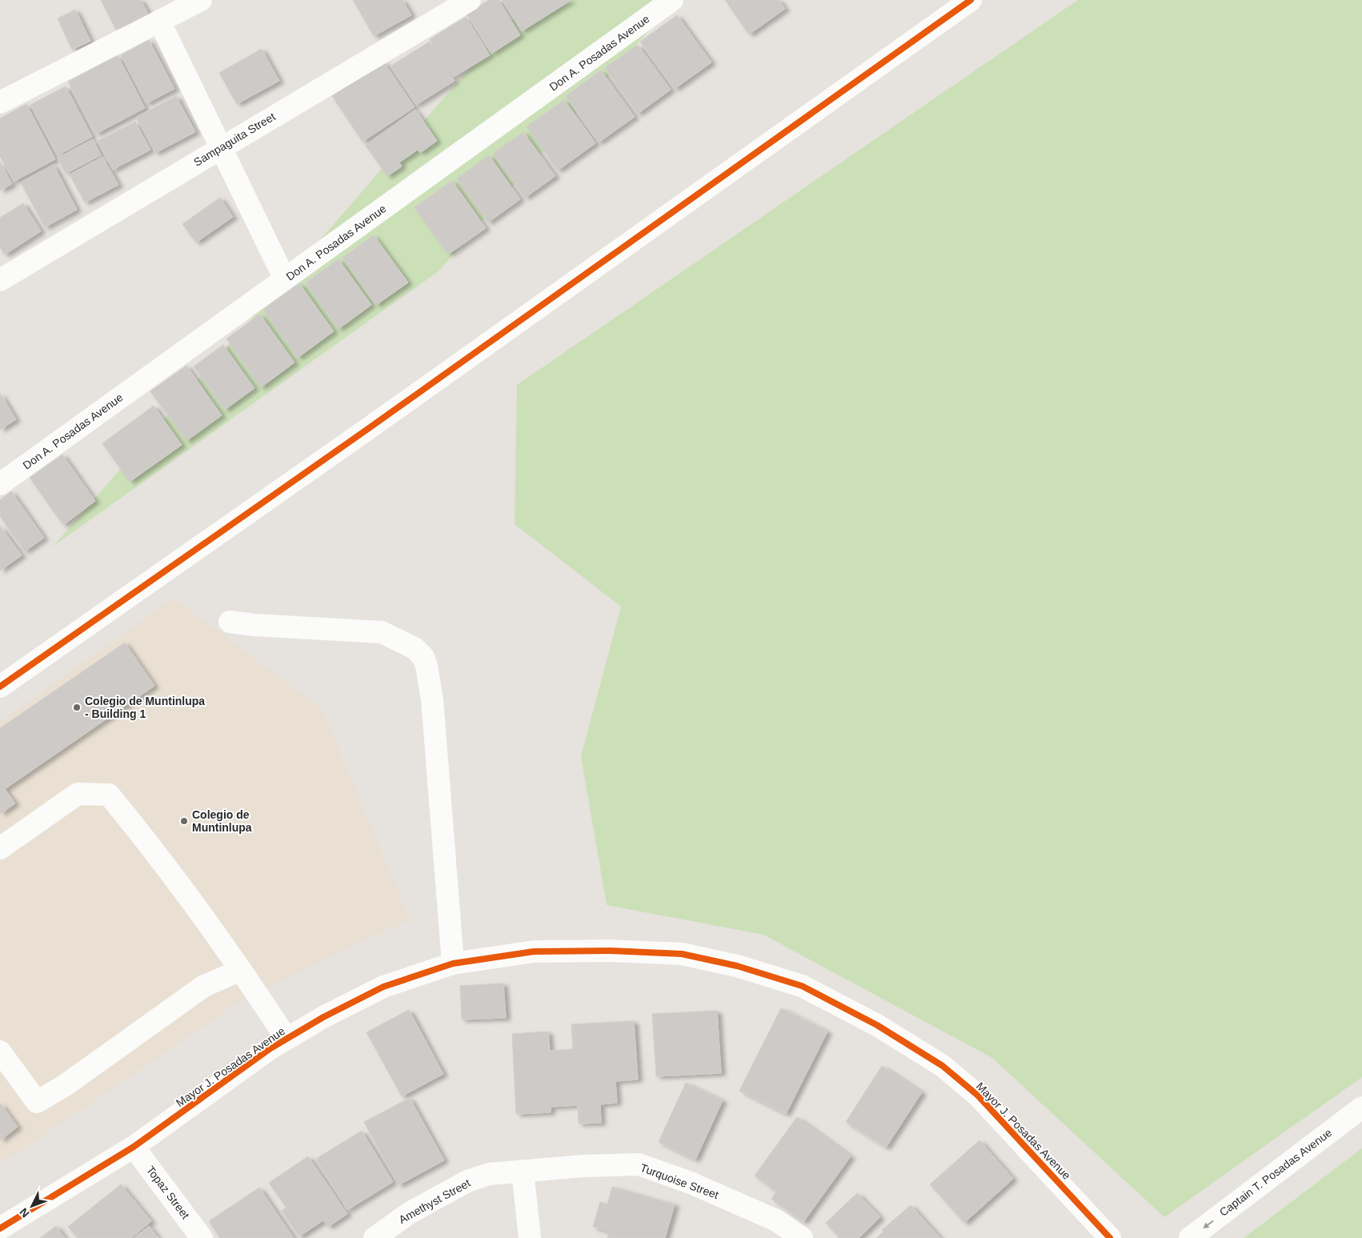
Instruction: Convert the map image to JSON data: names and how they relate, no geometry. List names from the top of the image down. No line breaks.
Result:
{"streets":{"street":["Don A. Posadas Avenue","Sampaguita Street","Mayor J. Posadas Avenue","Captain T. Posadas Avenue","Turquoise Street","Topaz Street","Amethyst Street"]},"crossings":[["Mayor J. Posadas Avenue","Topaz Street"],["Turquoise Street","Amethyst Street"]],"places":["Colegio de Muntinlupa - Building 1","Colegio de Muntinlupa"],"north":"bottom left"}
